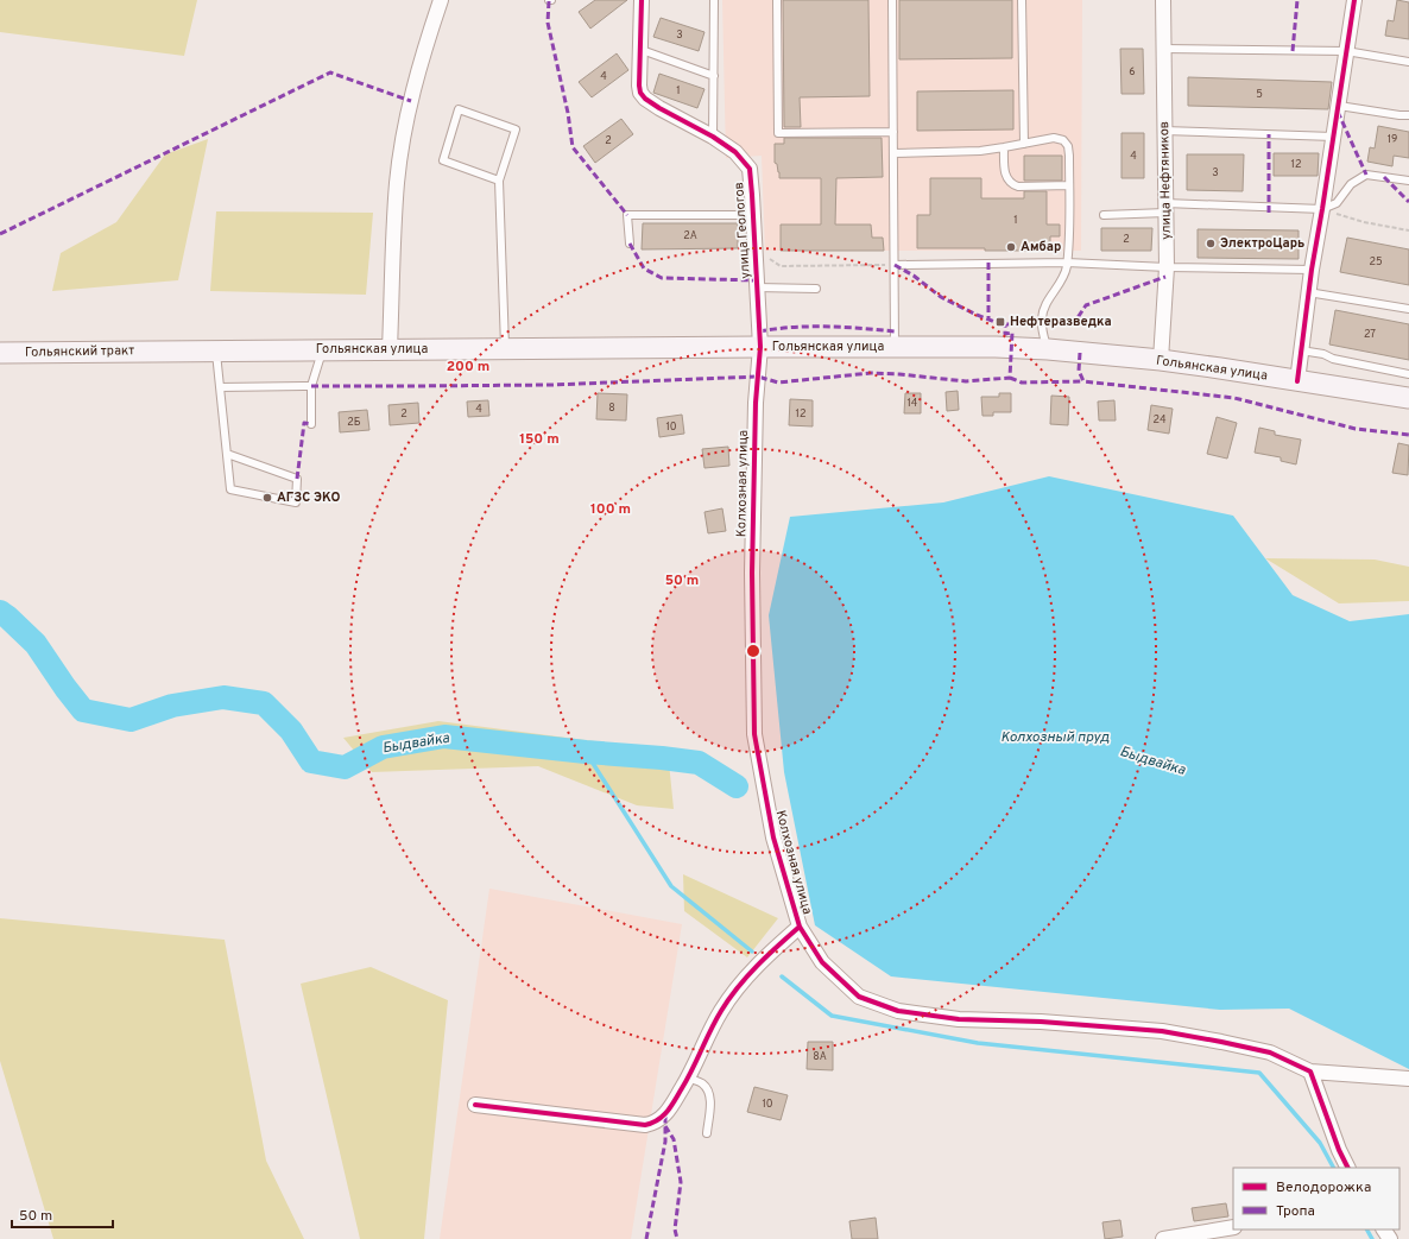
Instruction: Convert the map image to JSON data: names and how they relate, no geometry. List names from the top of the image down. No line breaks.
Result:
{"streets":{"main road":["Гольянская улица","Гольянский тракт"],"street":["улица Нефтяников","улица Геологов","Колхозная улица"]},"crossings":[["улица Нефтяников","Гольянская улица"],["улица Геологов","Гольянская улица"],["улица Геологов","Колхозная улица"],["Гольянская улица","Гольянский тракт"],["Гольянская улица","Колхозная улица"]],"water":["Колхозный пруд","Быдвайка"],"places":{"other":["ЭлектроЦарь","Амбар","АГЗС ЭКО"],"transit":["Нефтеразведка"]},"house_numbers":["3","6","4","1","5","19","2","4","12","3","1","2А","2","25","27","14","8","4","2","12","24","2Б","10","8А","10"],"legend":["Велодорожка","Тропа"],"scale_bar":"50 m","rings":["200 m","150 m","100 m","50 m"]}
